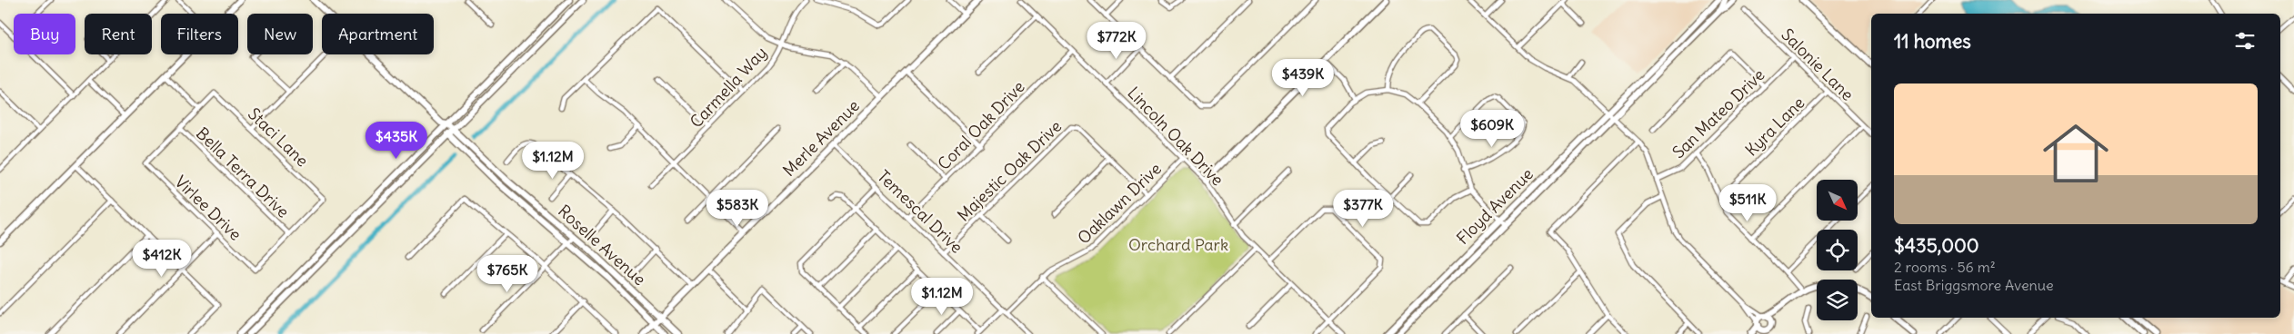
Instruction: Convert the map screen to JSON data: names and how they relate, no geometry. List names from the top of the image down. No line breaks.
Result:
{"streets":{"street":["Salonie Lane","Carmella Way","San Mateo Drive","Coral Oak Drive","Kyra Lane","Lincoln Oak Drive","Staci Lane","Merle Avenue","Majestic Oak Drive","Bella Terra Drive","Oaklawn Drive","Floyd Avenue","Virlee Drive","Temescal Drive","Roselle Avenue"]},"crossings":[["Salonie Lane","San Mateo Drive"],["Salonie Lane","Kyra Lane"],["Coral Oak Drive","Lincoln Oak Drive"],["Coral Oak Drive","Temescal Drive"],["Lincoln Oak Drive","Oaklawn Drive"],["Staci Lane","Bella Terra Drive"],["Staci Lane","Virlee Drive"],["Merle Avenue","Temescal Drive"],["Merle Avenue","Roselle Avenue"],["Majestic Oak Drive","Temescal Drive"],["Bella Terra Drive","Virlee Drive"],["Oaklawn Drive","Temescal Drive"]],"parks":["Orchard Park"],"north":"bottom right","page":{"chip":["Buy","Rent","Filters","New","Apartment"],"heading":"11 homes","price":["$772K","$439K","$609K","$435K","$1.12M","$511K","$583K","$377K","$412K","$765K","$1.12M"],"list":[{"name":"$435,000","note":"2 rooms · 56 m² · East Briggsmore Avenue"}]}}
